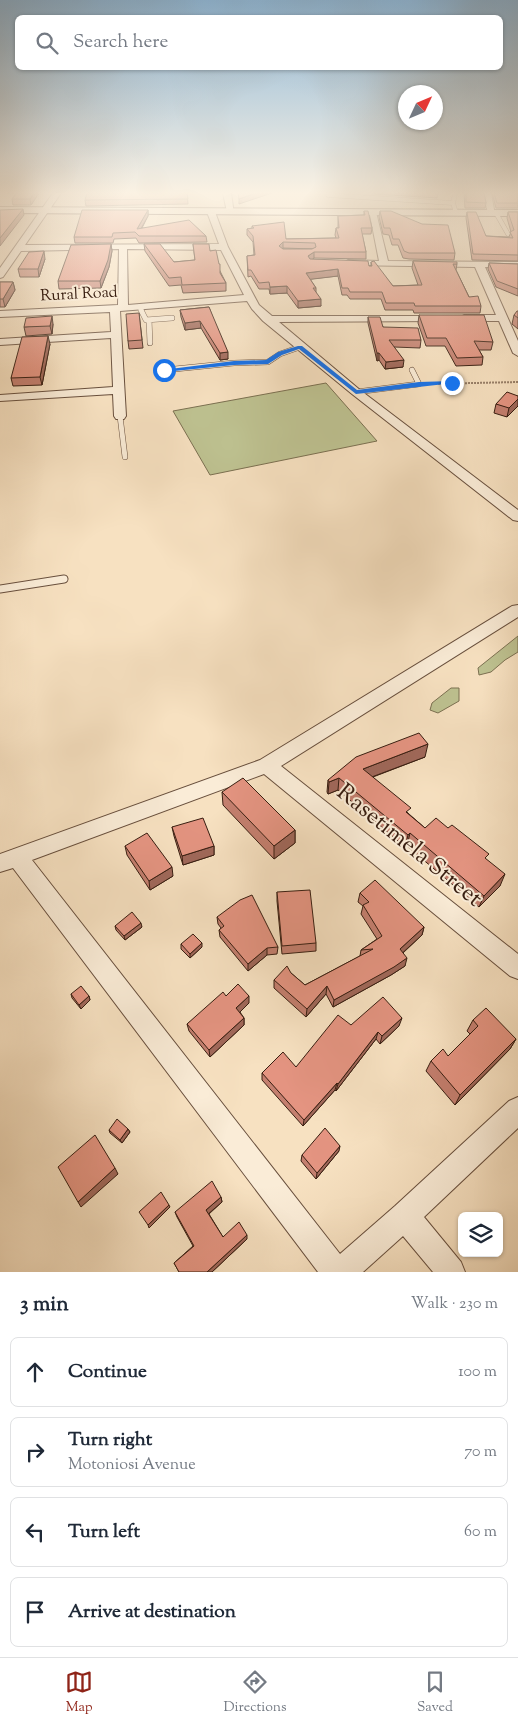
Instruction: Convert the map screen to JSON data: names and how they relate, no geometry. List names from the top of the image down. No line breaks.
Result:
{"streets":{"street":["Rural Road","Rasetimela Street"]},"north":"top right","page":{"search":"Search here","heading":["3 min","Walk · 230 m"],"list":[["Continue","100 m"],["Turn right","Motoniosi Avenue","70 m"],["Turn left","60 m"],"Arrive at destination"],"nav":["Map","Directions","Saved"]}}
